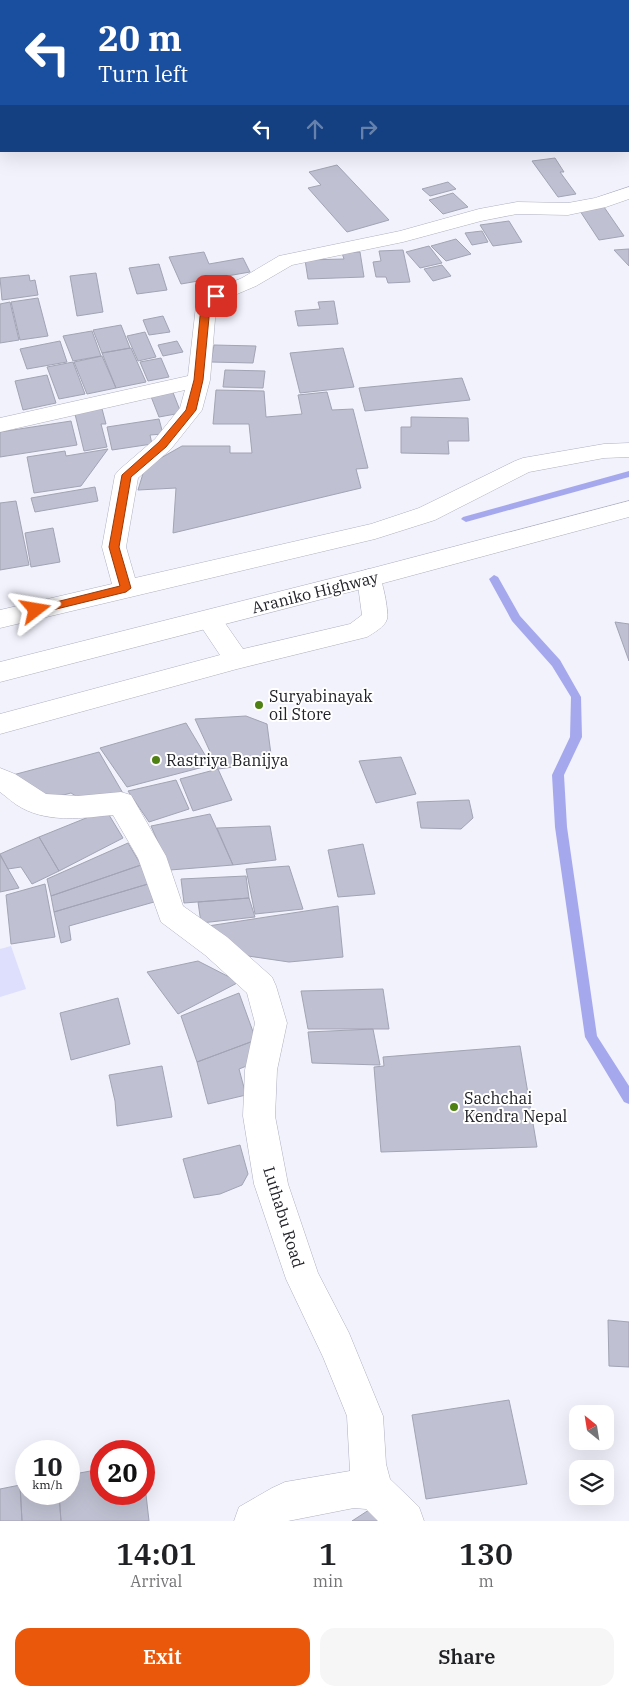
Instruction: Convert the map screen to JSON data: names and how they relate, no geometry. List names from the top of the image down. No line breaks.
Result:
{"streets":{"main road":["Araniko Highway","Luthabu Road"]},"places":["Suryabinayak oil Store","Rastriya Banijya","Sachchai Kendra Nepal"],"north":"top left","page":{"turn":["20 m","Turn left"],"speed":"10 km/h","limit":"20","eta":["14:01","Arrival","1","min","130","m"],"buttons":["Exit","Share"]}}
